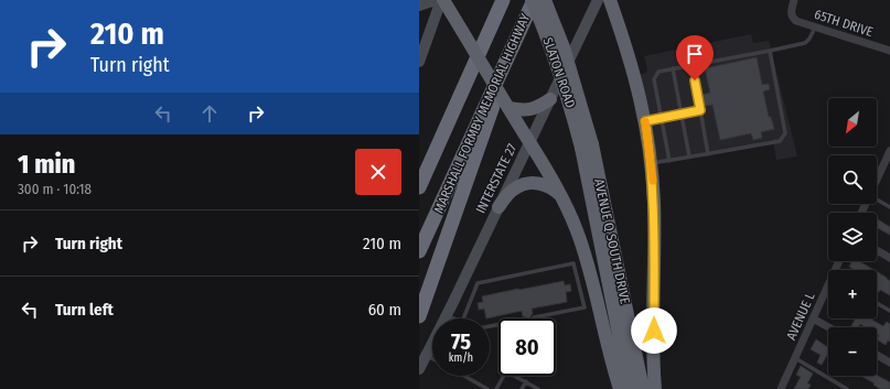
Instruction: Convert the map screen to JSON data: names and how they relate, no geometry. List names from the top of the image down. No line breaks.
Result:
{"streets":{"highway":["SLATON ROAD","MARSHALL FORMBY MEMORIAL HIGHWAY","AVENUE Q SOUTH DRIVE"],"main road":["INTERSTATE 27"],"street":["65TH DRIVE","AVENUE L"]},"crossings":[["SLATON ROAD","MARSHALL FORMBY MEMORIAL HIGHWAY"],["SLATON ROAD","AVENUE Q SOUTH DRIVE"]],"north":"bottom left","page":{"turn":["210 m","Turn right"],"map_buttons":["+","−"],"heading":["1 min","300 m · 10:18"],"list":[{"name":"Turn right","value":"210 m"},{"name":"Turn left","value":"60 m"}],"speed":"75 km/h","limit":"80"}}
